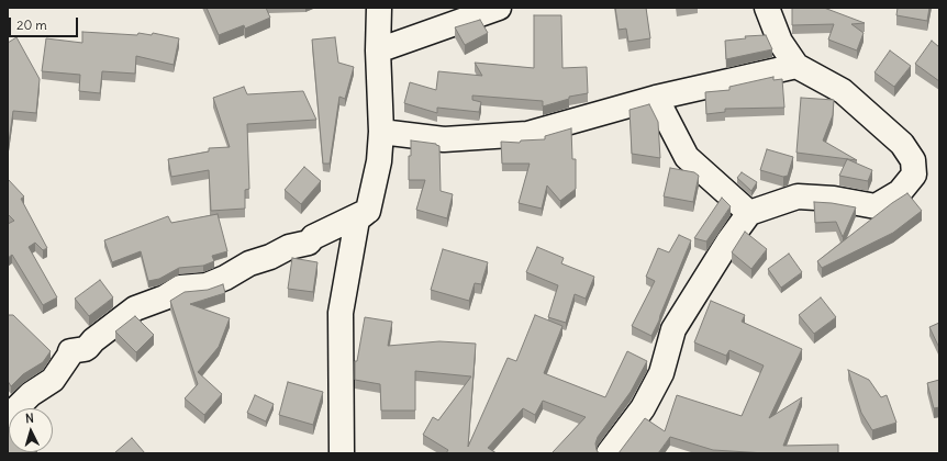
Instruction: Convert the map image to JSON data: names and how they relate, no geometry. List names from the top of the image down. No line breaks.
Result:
{"scale_bar":"20 m","north":"top"}
